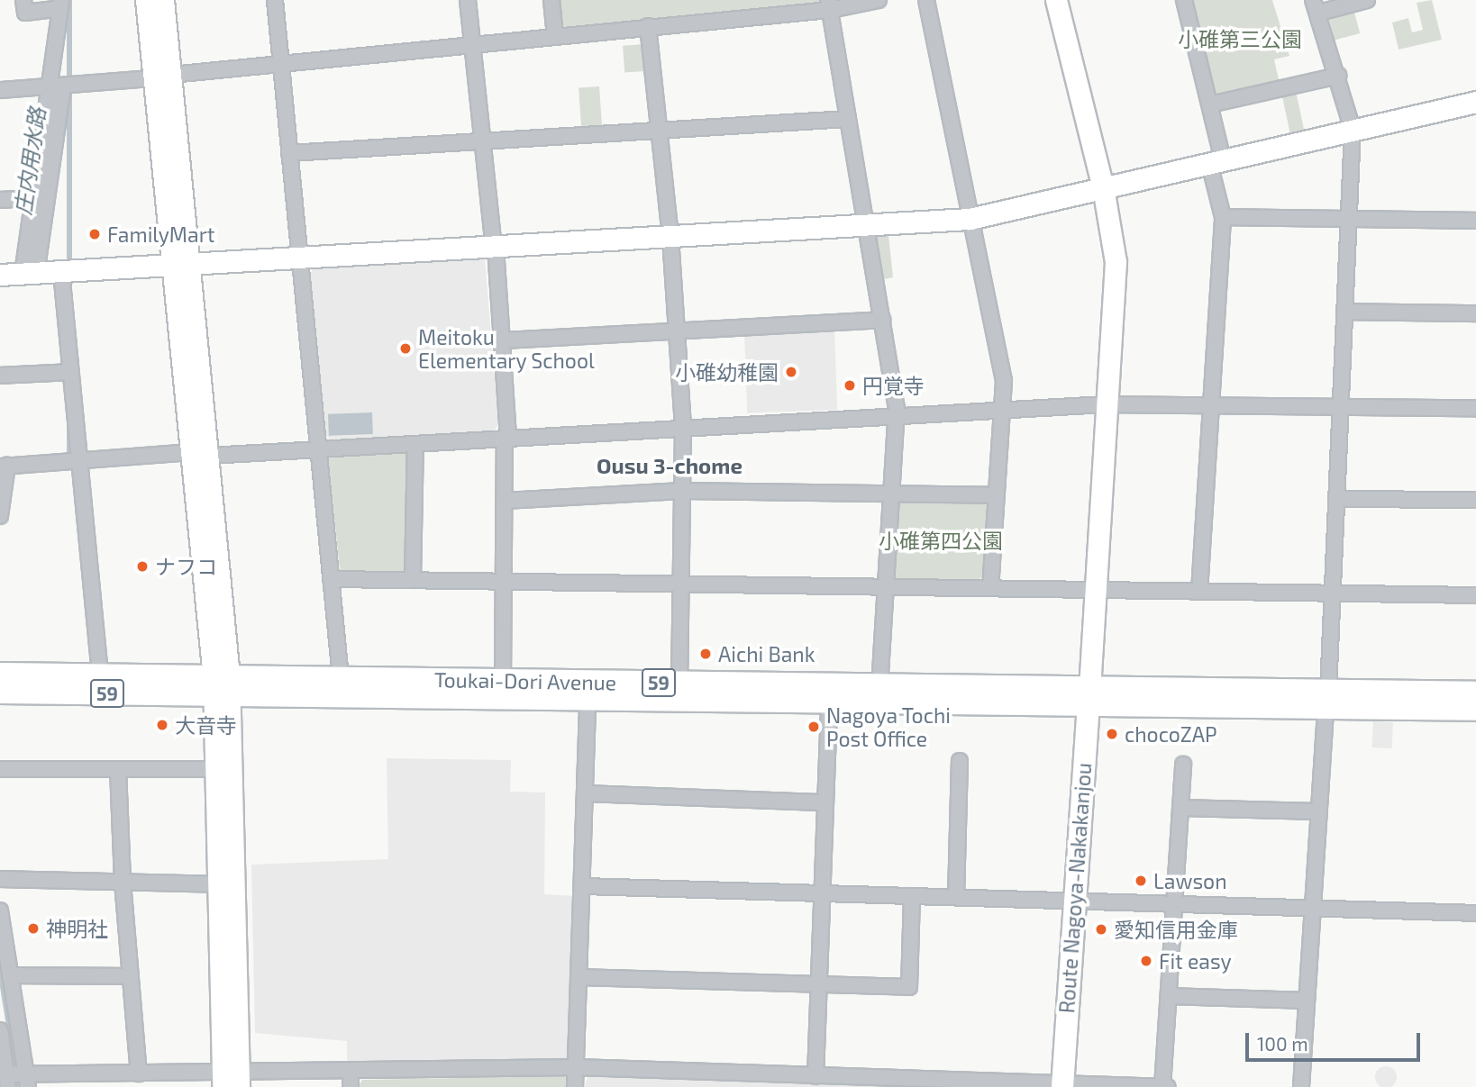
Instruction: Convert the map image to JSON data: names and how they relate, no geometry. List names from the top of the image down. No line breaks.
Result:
{"streets":{"main road":["Toukai-Dori Avenue","59","Route Nagoya-Nakakanjou"]},"crossings":[["Toukai-Dori Avenue","Route Nagoya-Nakakanjou"]],"districts":["Ousu 3-chome"],"water":["庄内用水路"],"parks":["小碓第三公園","小碓第四公園"],"places":["FamilyMart","Meitoku Elementary School","小碓幼稚園","円覚寺","ナフコ","Aichi Bank","大音寺","Nagoya Tochi Post Office","chocoZAP","Lawson","神明社","愛知信用金庫","Fit easy"],"scale_bar":"100 m"}
